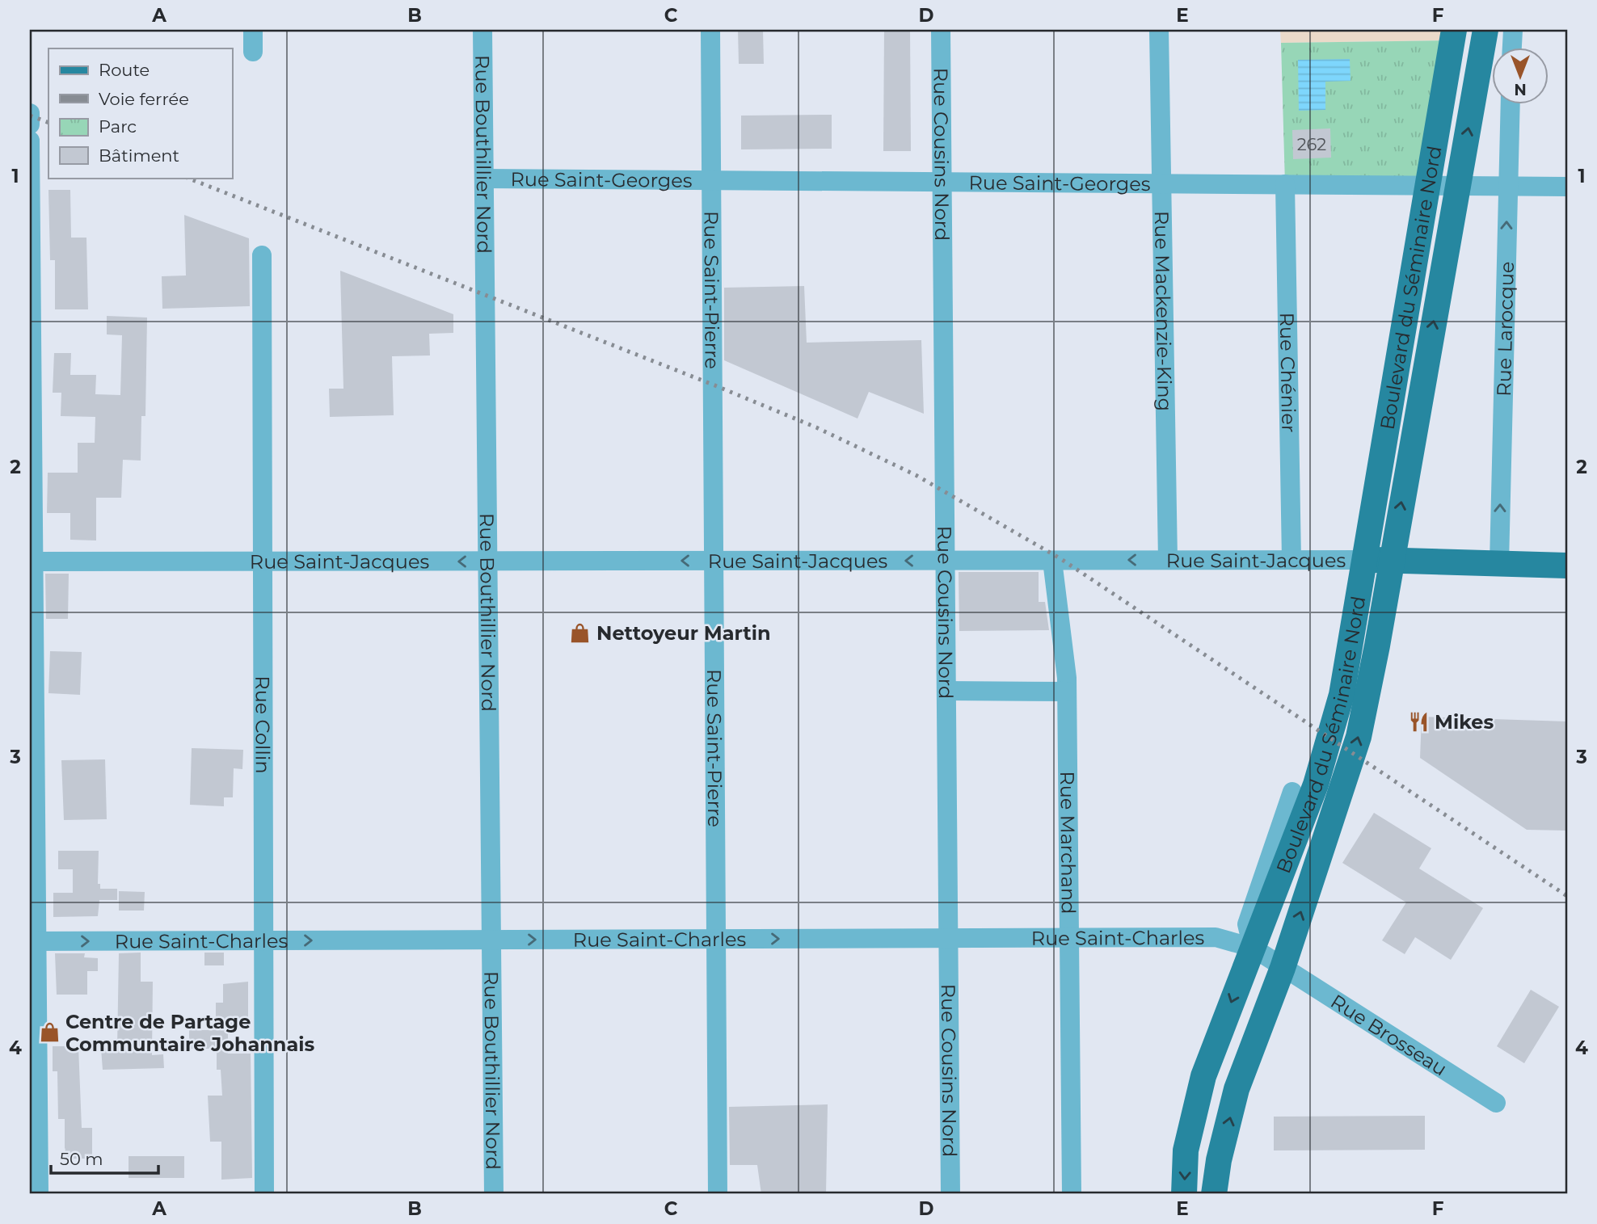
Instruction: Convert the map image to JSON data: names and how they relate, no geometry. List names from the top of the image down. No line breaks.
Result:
{"streets":{"main road":["Boulevard du Séminaire Nord","Rue Saint-Jacques"],"street":["Rue Bouthillier Nord","Rue Cousins Nord","Rue Saint-Georges","Rue Saint-Pierre","Rue Mackenzie-King","Rue Larocque","Rue Chénier","Rue Collin","Rue Marchand","Rue Saint-Charles","Rue Brosseau"]},"crossings":[["Rue Bouthillier Nord","Rue Saint-Georges"],["Rue Bouthillier Nord","Rue Saint-Jacques"],["Rue Bouthillier Nord","Rue Saint-Charles"],["Rue Cousins Nord","Rue Saint-Georges"],["Rue Cousins Nord","Rue Saint-Jacques"],["Rue Cousins Nord","Rue Saint-Charles"],["Rue Saint-Georges","Boulevard du Séminaire Nord"],["Rue Saint-Georges","Rue Saint-Pierre"],["Rue Saint-Georges","Rue Mackenzie-King"],["Rue Saint-Georges","Rue Larocque"],["Rue Saint-Georges","Rue Chénier"],["Boulevard du Séminaire Nord","Rue Saint-Jacques"],["Boulevard du Séminaire Nord","Rue Saint-Charles"],["Boulevard du Séminaire Nord","Rue Brosseau"],["Rue Saint-Pierre","Rue Saint-Jacques"],["Rue Saint-Pierre","Rue Saint-Charles"],["Rue Mackenzie-King","Rue Saint-Jacques"],["Rue Larocque","Rue Saint-Jacques"],["Rue Chénier","Rue Saint-Jacques"],["Rue Saint-Jacques","Rue Collin"],["Rue Saint-Jacques","Rue Marchand"],["Rue Collin","Rue Saint-Charles"],["Rue Marchand","Rue Saint-Charles"],["Rue Saint-Charles","Rue Brosseau"]],"one_way":["Rue Larocque","Rue Saint-Jacques","Rue Saint-Charles"],"places":{"shop":["Nettoyeur Martin","Centre de Partage Communtaire Johannais"],"restaurant":["Mikes"]},"house_numbers":["262"],"legend":["Route","Voie ferrée","Parc","Bâtiment"],"scale_bar":"50 m","north":"bottom","grid":{"columns":["A","B","C","D","E","F"],"rows":["1","2","3","4"]}}
